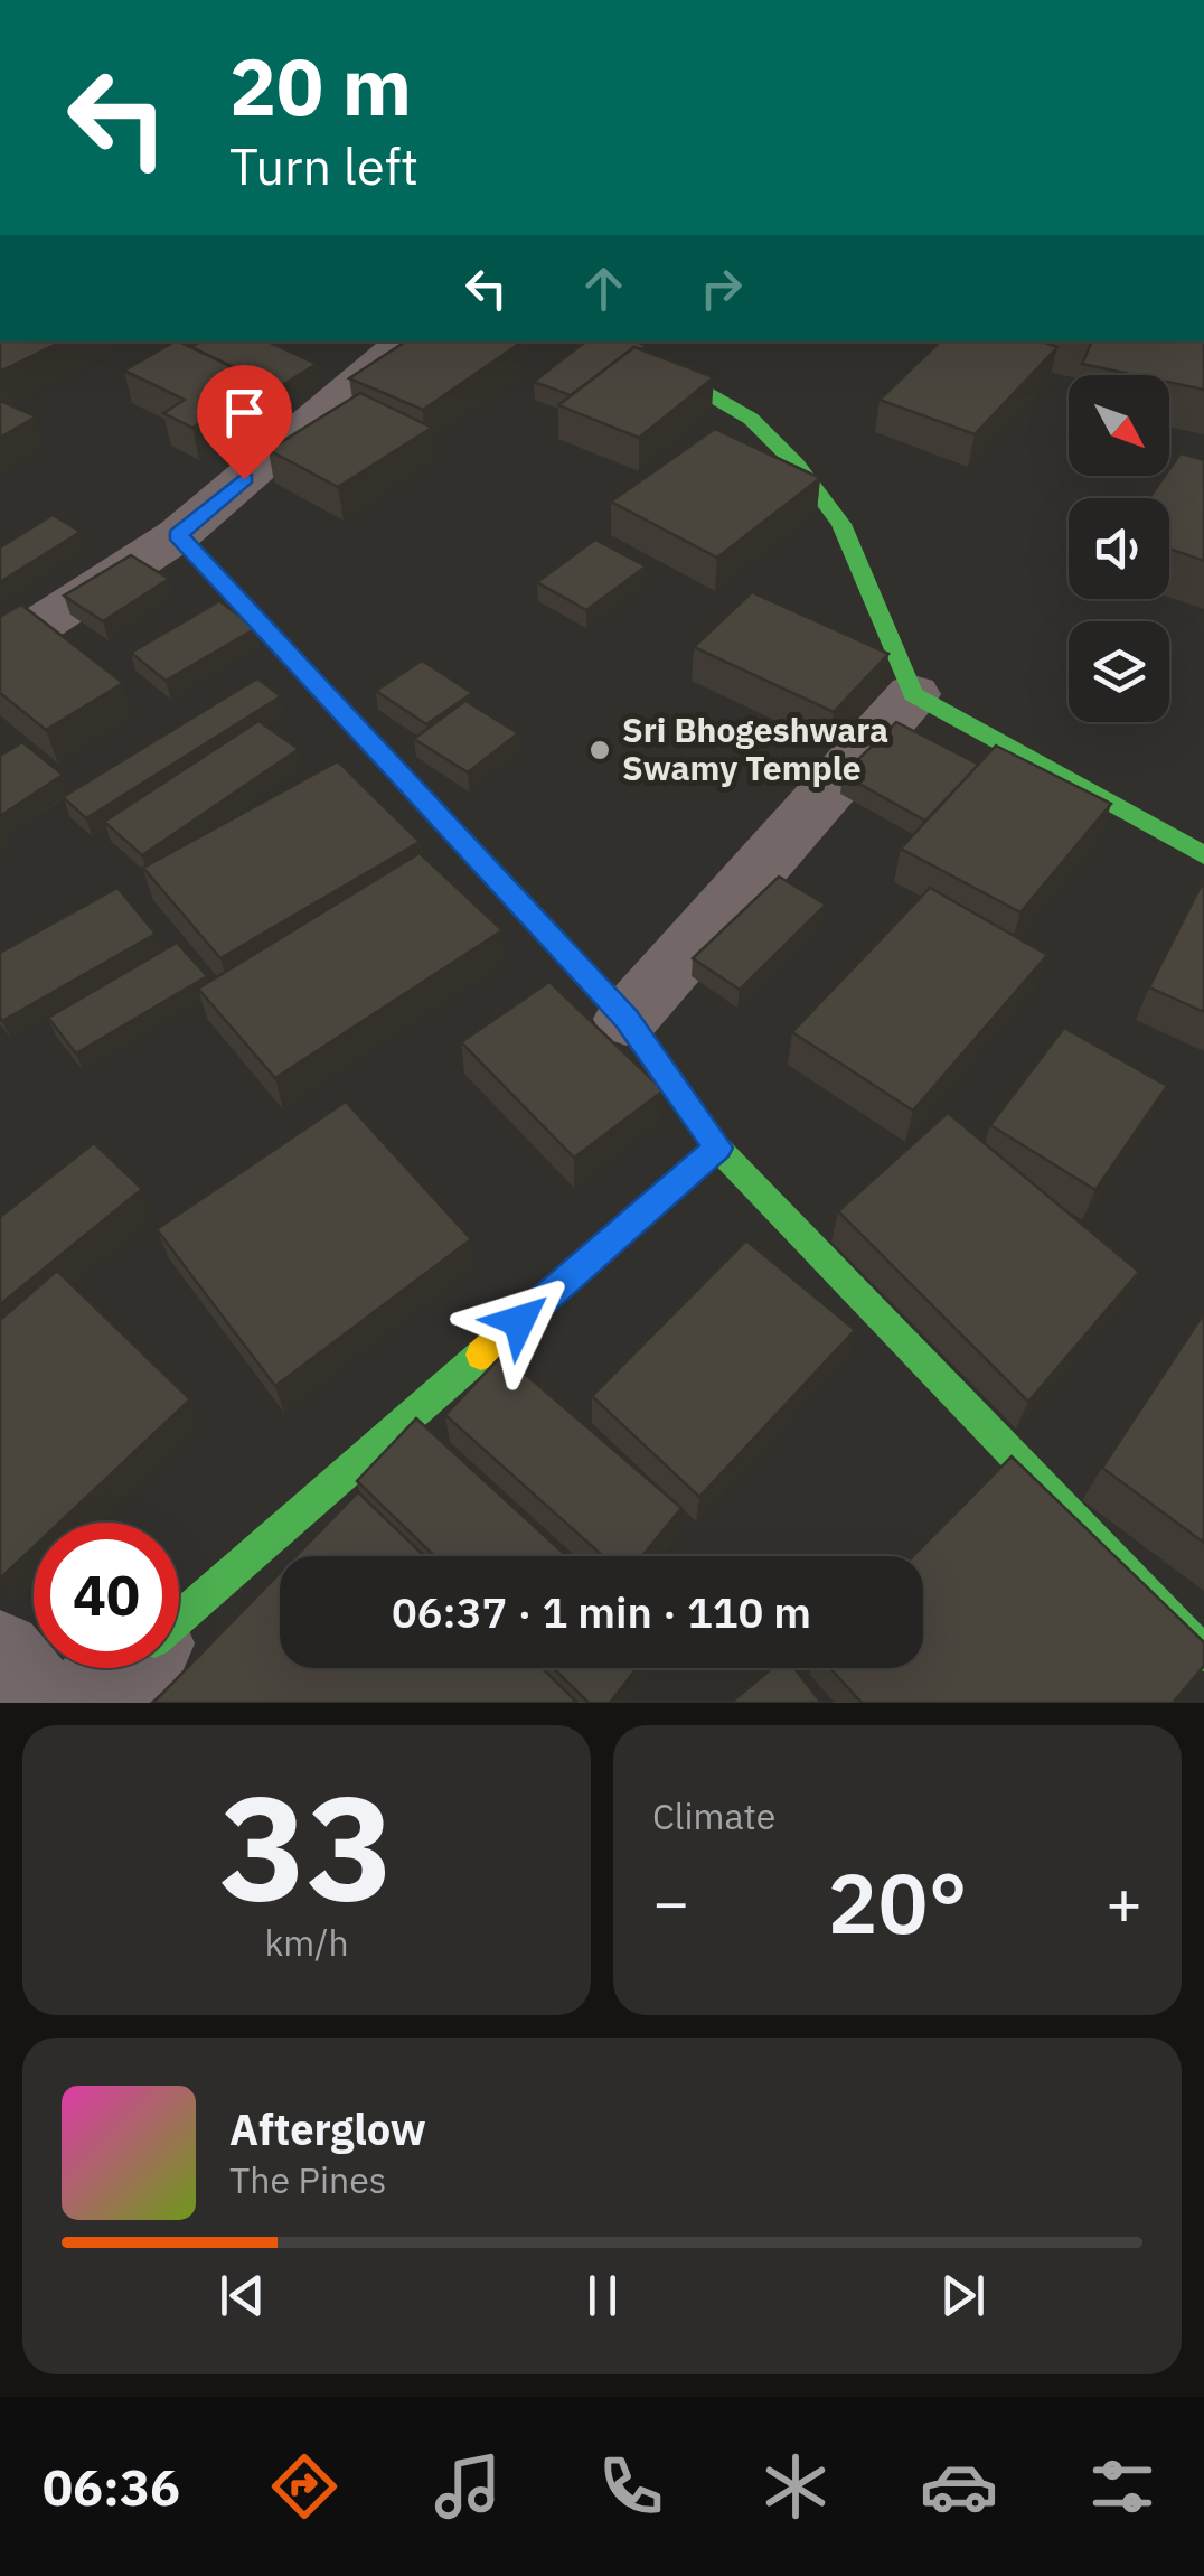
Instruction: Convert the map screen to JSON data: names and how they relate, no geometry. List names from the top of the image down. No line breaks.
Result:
{"places":["Sri Bhogeshwara Swamy Temple"],"north":"bottom right","page":{"turn":["20 m","Turn left"],"limit":"40","trip":"06:37 · 1 min · 110 m","tile":[["33","km/h"],"Climate"],"heat":["−","20°","+"],"song":["Afterglow","The Pines"],"tabs":"06:36"}}
